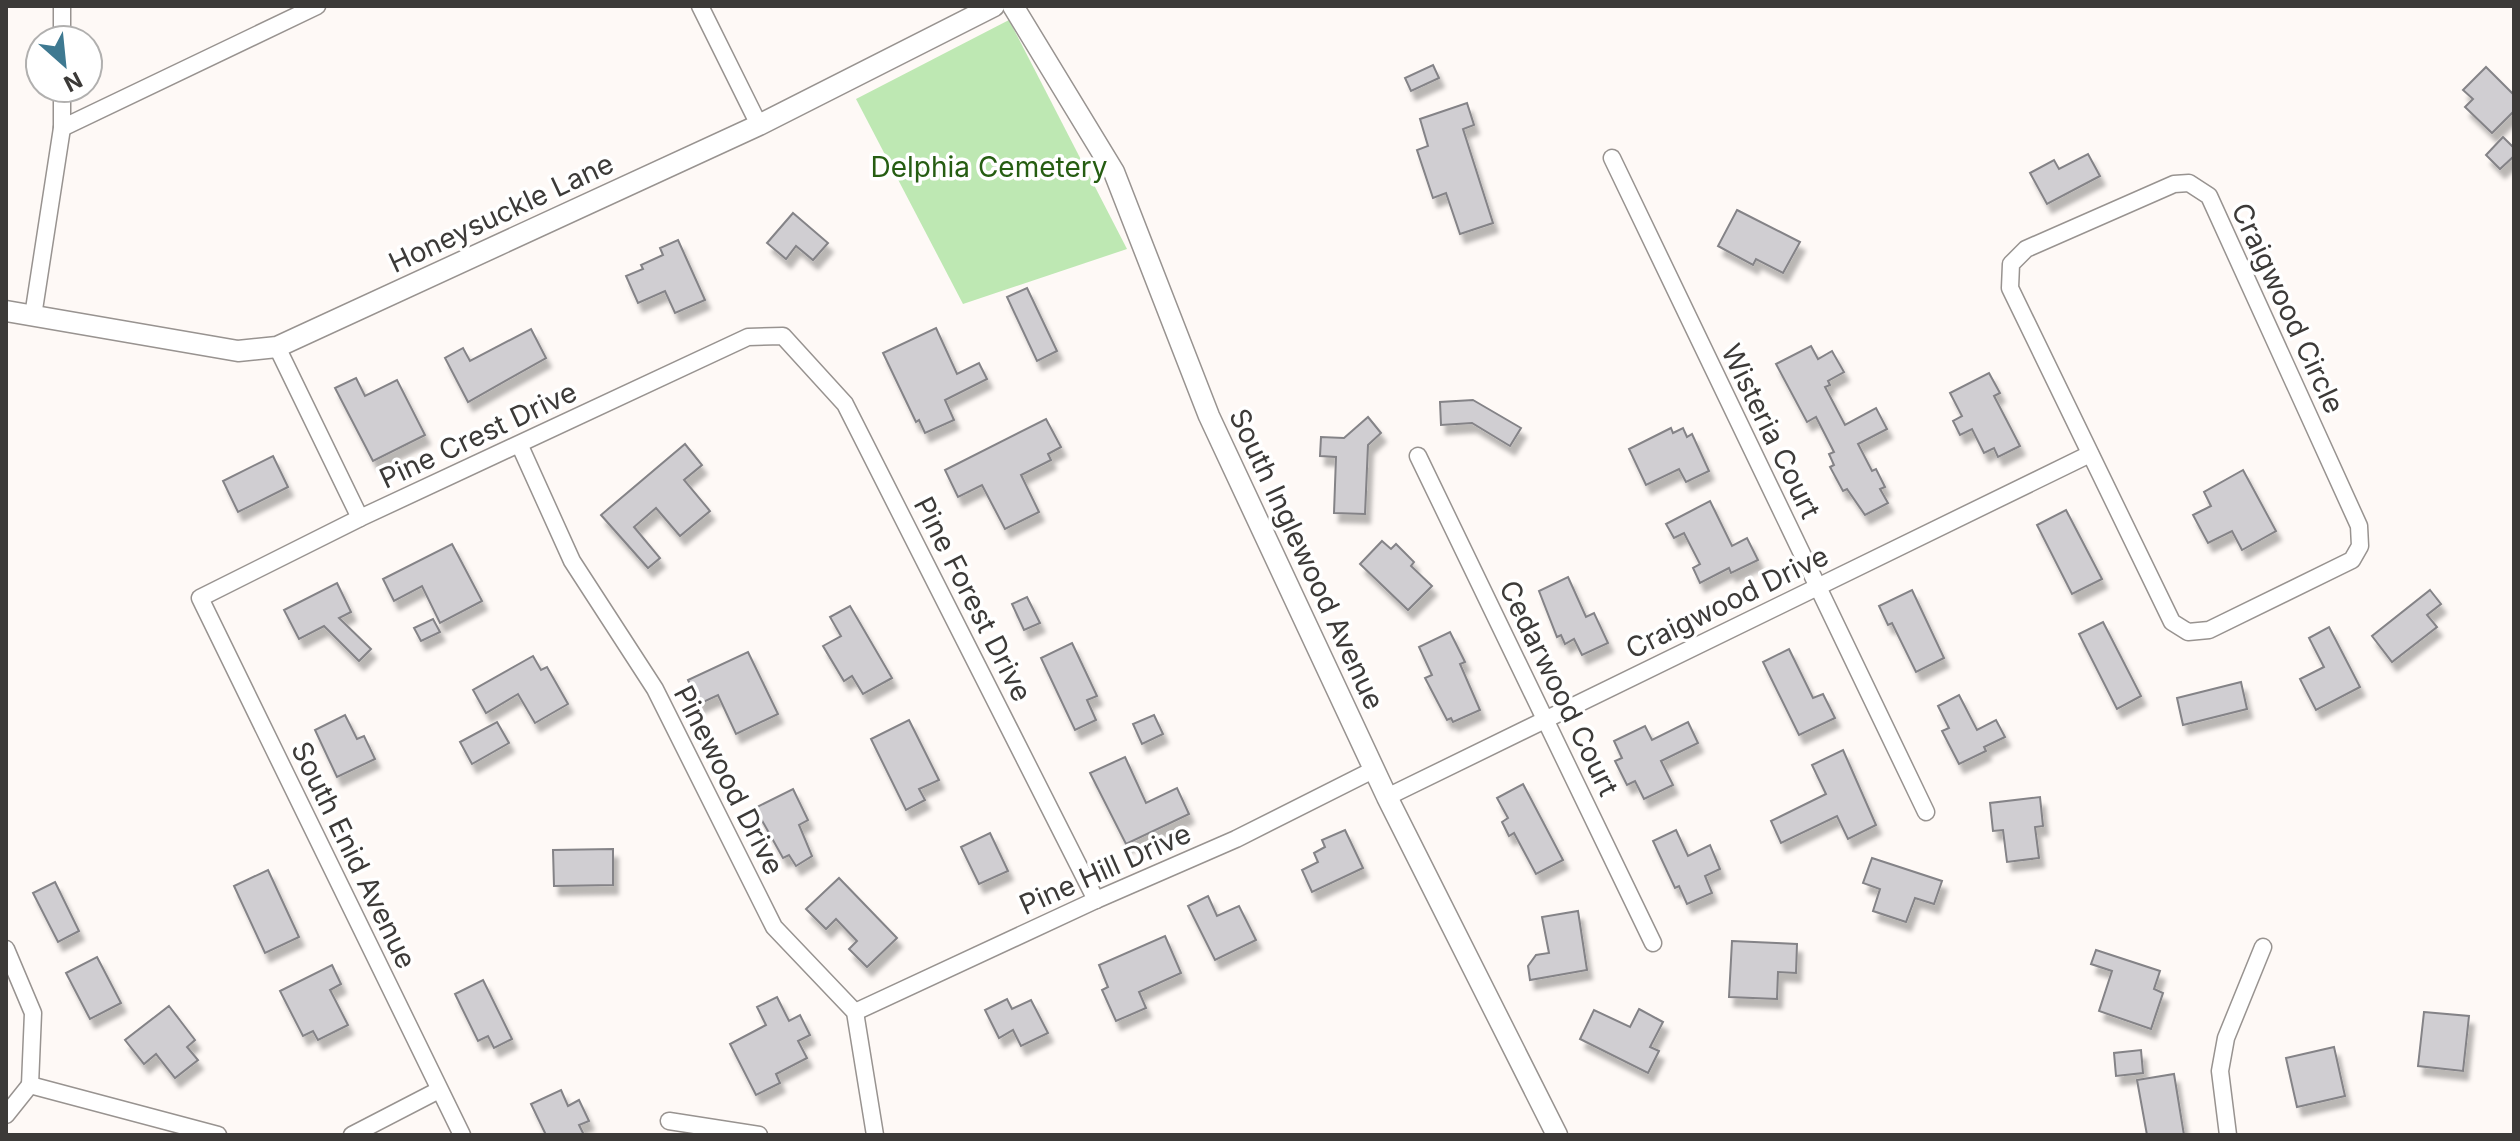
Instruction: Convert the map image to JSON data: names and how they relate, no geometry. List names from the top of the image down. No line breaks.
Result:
{"streets":{"street":["Honeysuckle Lane","Craigwood Circle","Wisteria Court","Pine Crest Drive","South Inglewood Avenue","Pine Forest Drive","Craigwood Drive","Cedarwood Court","Pinewood Drive","South Enid Avenue","Pine Hill Drive"]},"crossings":[["Craigwood Circle","Craigwood Drive"],["Wisteria Court","Craigwood Drive"],["Pine Crest Drive","Pine Forest Drive"],["Pine Crest Drive","Pinewood Drive"],["Pine Crest Drive","South Enid Avenue"],["South Inglewood Avenue","Craigwood Drive"],["South Inglewood Avenue","Pine Hill Drive"],["Pine Forest Drive","Pine Hill Drive"],["Craigwood Drive","Cedarwood Court"],["Pinewood Drive","Pine Hill Drive"]],"parks":["Delphia Cemetery"],"north":"bottom right"}
